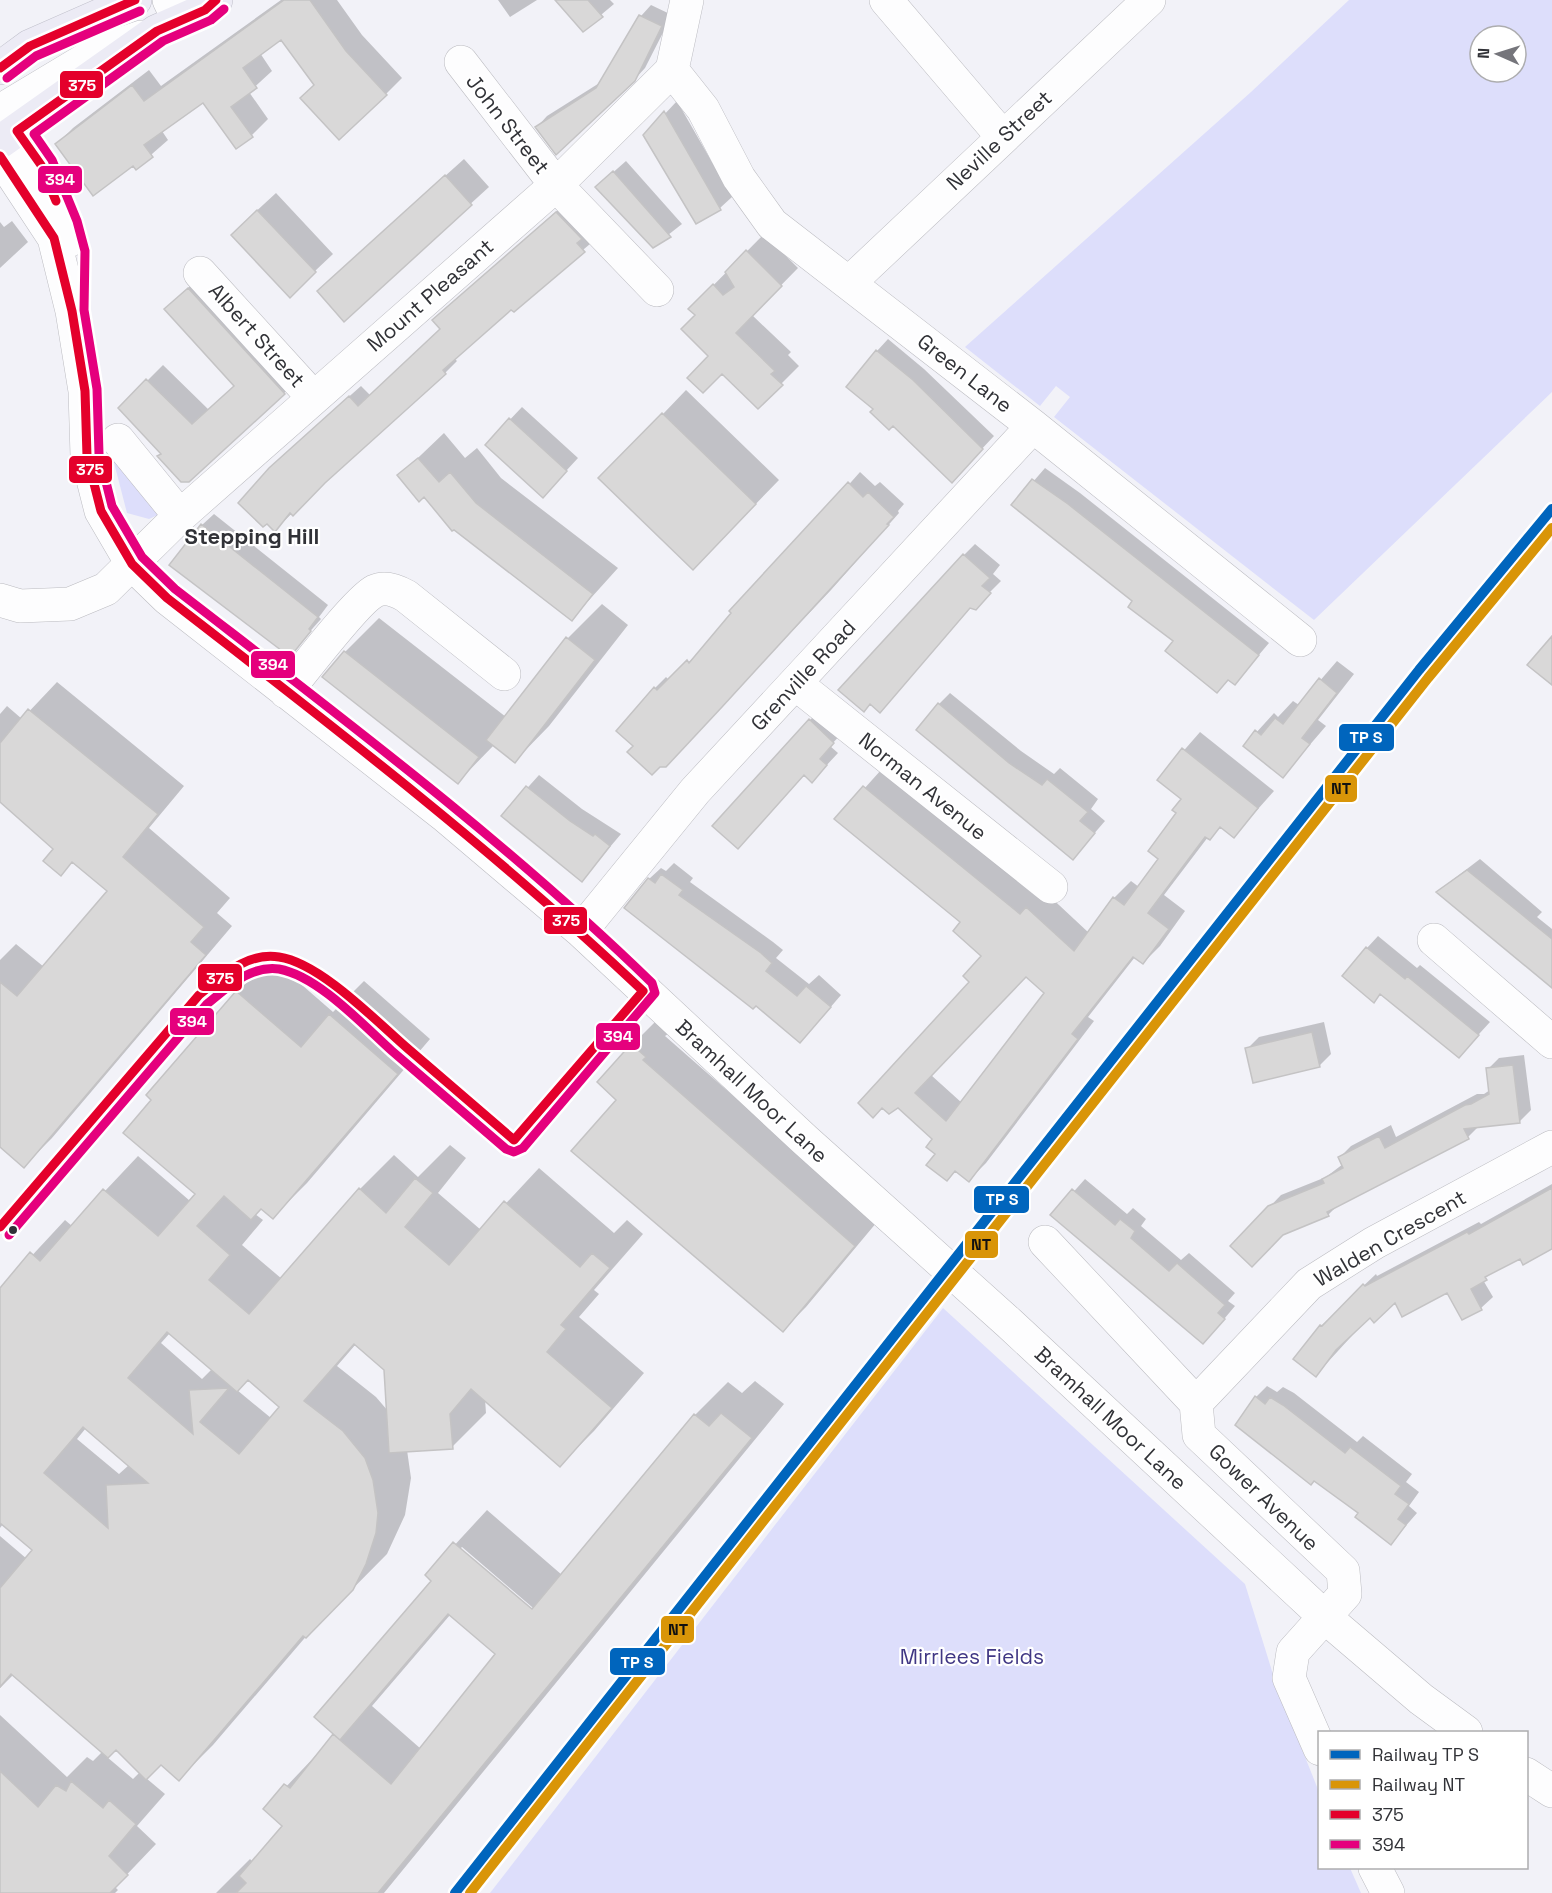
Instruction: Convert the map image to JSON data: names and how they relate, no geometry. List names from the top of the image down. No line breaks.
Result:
{"streets":{"street":["John Street","Neville Street","Mount Pleasant","Albert Street","Green Lane","Grenville Road","Norman Avenue","Bramhall Moor Lane","Walden Crescent","Gower Avenue"]},"crossings":[["John Street","Mount Pleasant"],["Neville Street","Green Lane"],["Mount Pleasant","Albert Street"],["Mount Pleasant","Green Lane"],["Mount Pleasant","Bramhall Moor Lane"],["Green Lane","Grenville Road"],["Grenville Road","Norman Avenue"],["Grenville Road","Bramhall Moor Lane"],["Bramhall Moor Lane","Gower Avenue"],["Walden Crescent","Gower Avenue"]],"districts":["Stepping Hill"],"parks":["Mirrlees Fields"],"lines":["transit line 375","transit line 394","rail line NT"],"legend":["Railway TP S","Railway NT","375","394"],"north":"left"}
